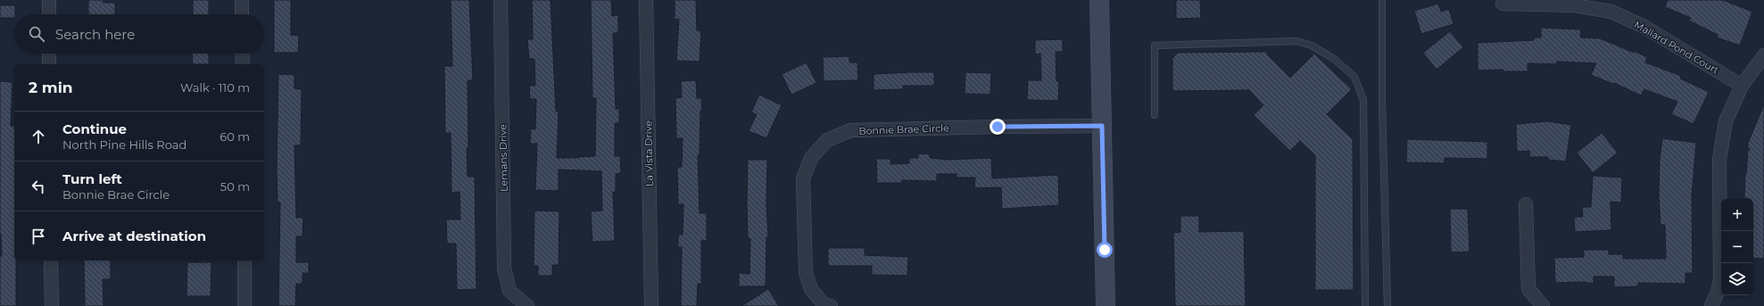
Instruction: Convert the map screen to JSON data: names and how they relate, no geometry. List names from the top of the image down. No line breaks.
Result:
{"streets":{"street":["Mallard Pond Court","Bonnie Brae Circle","La Vista Drive","Lemans Drive"]},"page":{"search":"Search here","heading":["2 min","Walk · 110 m"],"list":[["Continue","North Pine Hills Road","60 m"],["Turn left","Bonnie Brae Circle","50 m"],"Arrive at destination"],"map_buttons":["+","−"]}}
